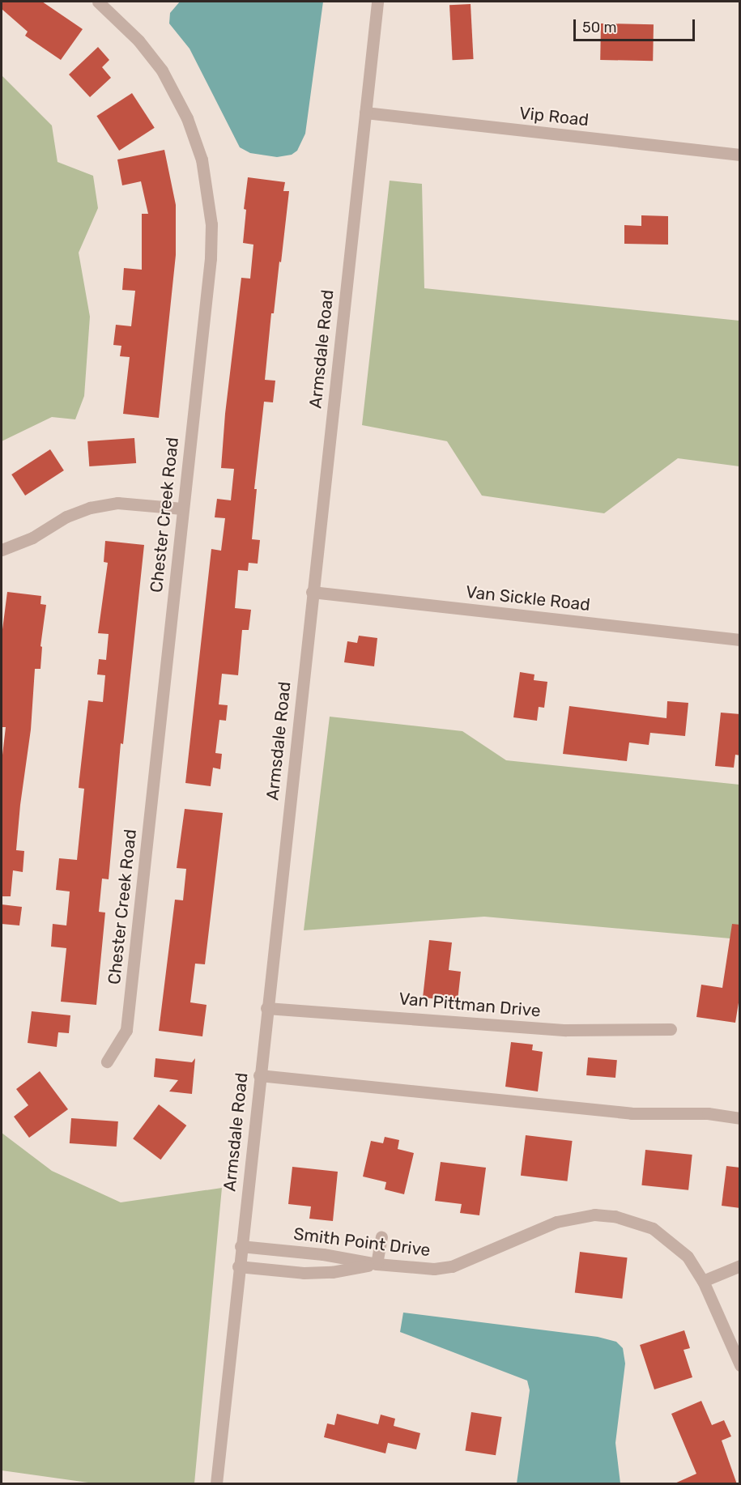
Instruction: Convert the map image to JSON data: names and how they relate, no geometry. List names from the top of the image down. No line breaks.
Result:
{"streets":{"street":["Vip Road","Armsdale Road","Chester Creek Road","Van Sickle Road","Van Pittman Drive","Smith Point Drive"]},"crossings":[["Vip Road","Armsdale Road"],["Armsdale Road","Van Sickle Road"],["Armsdale Road","Van Pittman Drive"],["Armsdale Road","Smith Point Drive"]],"scale_bar":"50 m"}
